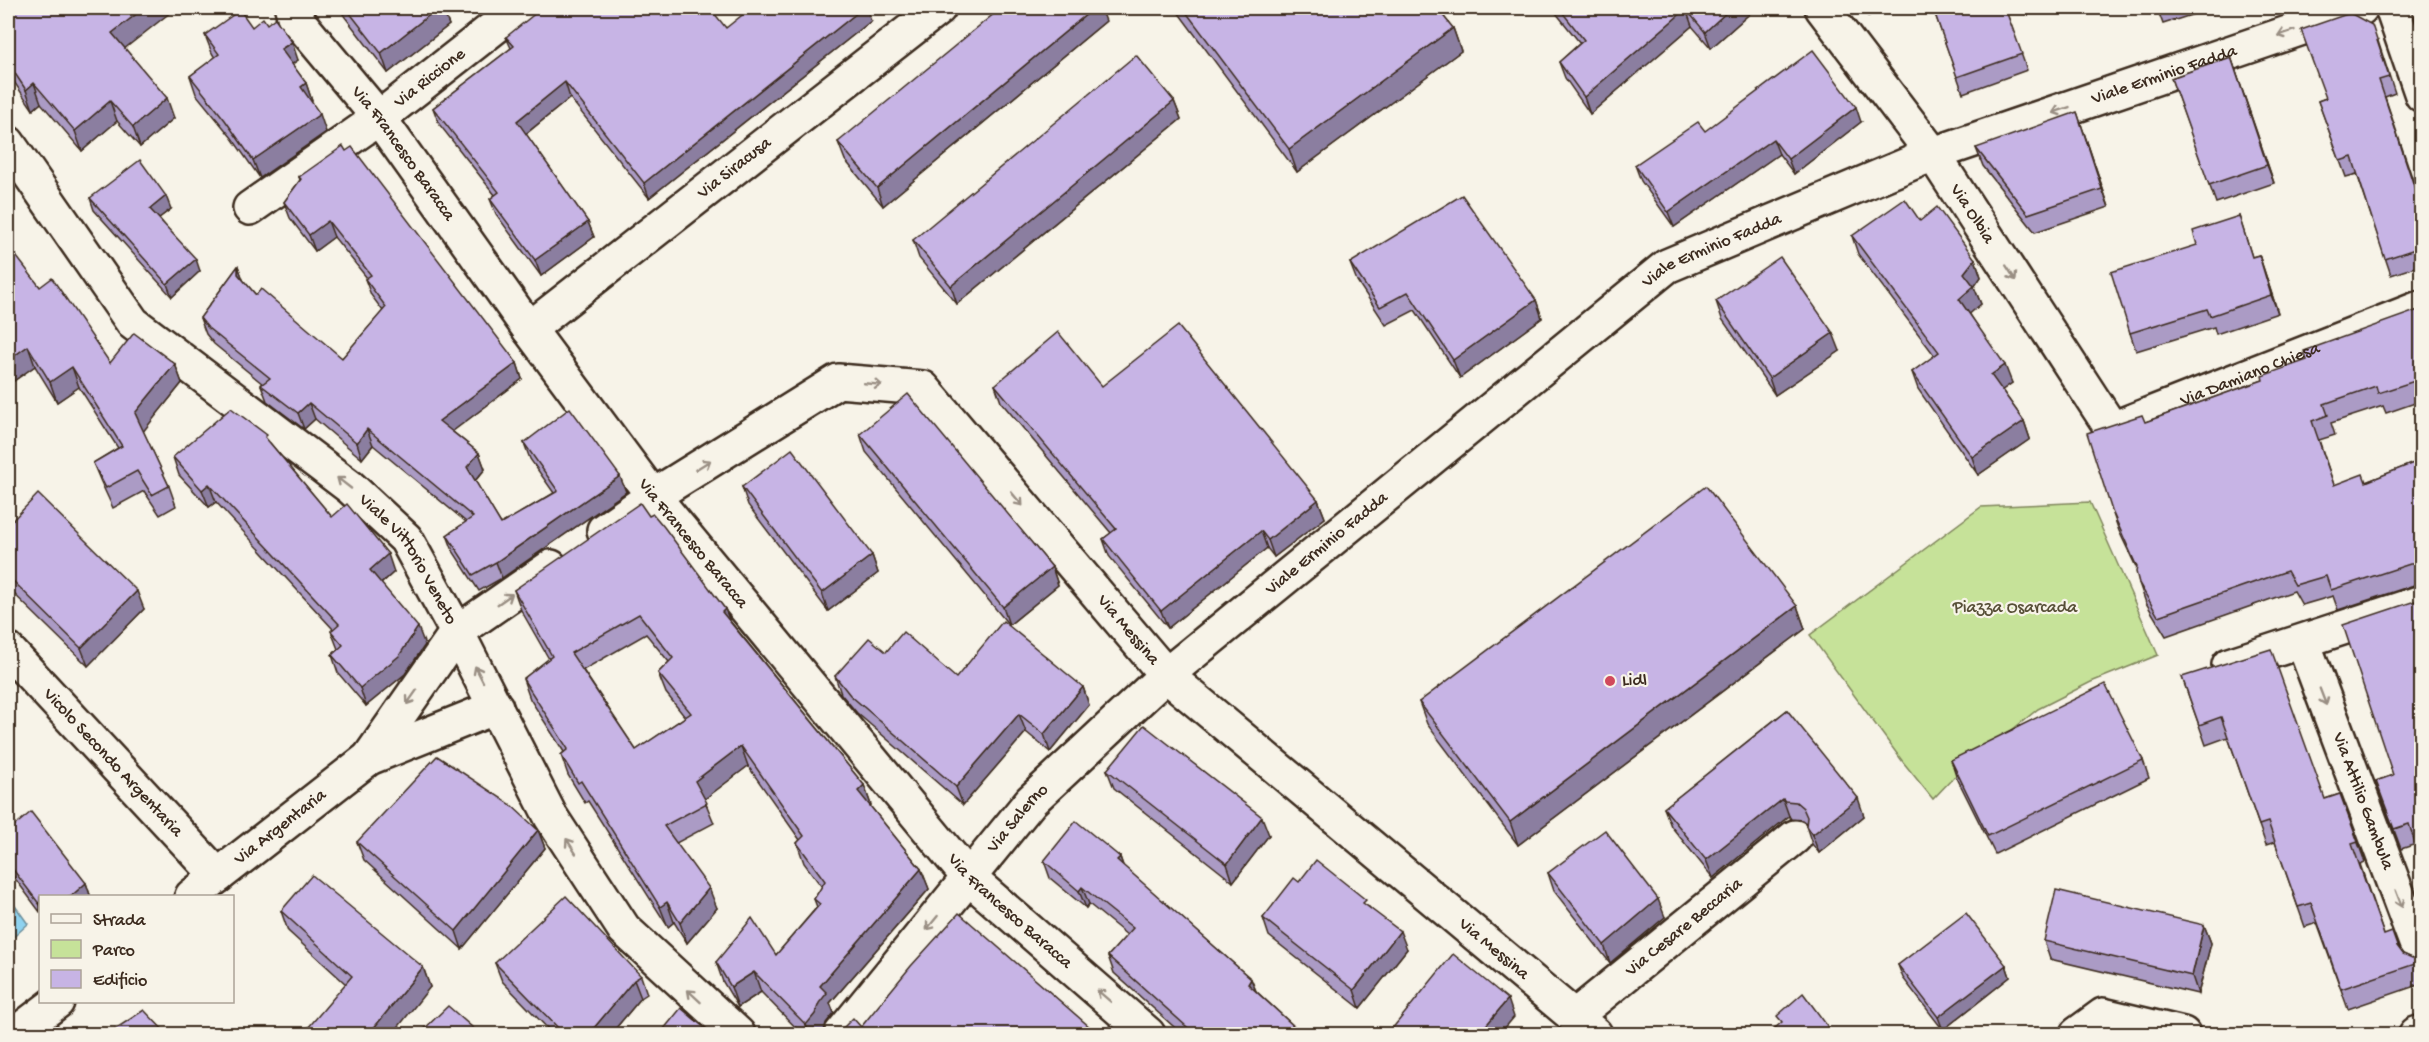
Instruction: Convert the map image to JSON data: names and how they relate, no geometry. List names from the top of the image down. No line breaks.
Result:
{"streets":{"street":["Viale Erminio Fadda","Via Riccione","Via Francesco Baracca","Via Siracusa","Via Olbia","Via Damiano Chiesa","Viale Vittorio Veneto","Via Messina","Vicolo Secondo Argentaria","Via Attilio Gambula","Via Salerno","Via Argentaria","Via Cesare Beccaria"]},"crossings":[["Viale Erminio Fadda","Via Olbia"],["Viale Erminio Fadda","Via Messina"],["Viale Erminio Fadda","Via Salerno"],["Via Riccione","Via Francesco Baracca"],["Via Francesco Baracca","Via Siracusa"],["Via Francesco Baracca","Via Messina"],["Via Francesco Baracca","Via Salerno"],["Via Olbia","Via Damiano Chiesa"],["Viale Vittorio Veneto","Via Messina"],["Viale Vittorio Veneto","Via Argentaria"],["Via Messina","Via Salerno"],["Via Messina","Via Argentaria"],["Via Messina","Via Cesare Beccaria"],["Vicolo Secondo Argentaria","Via Argentaria"]],"one_way":["Via Olbia","Viale Vittorio Veneto","Via Attilio Gambula","Via Salerno"],"parks":["Piazza Osarcada"],"places":["Lidl"],"legend":["Strada","Parco","Edificio"]}
